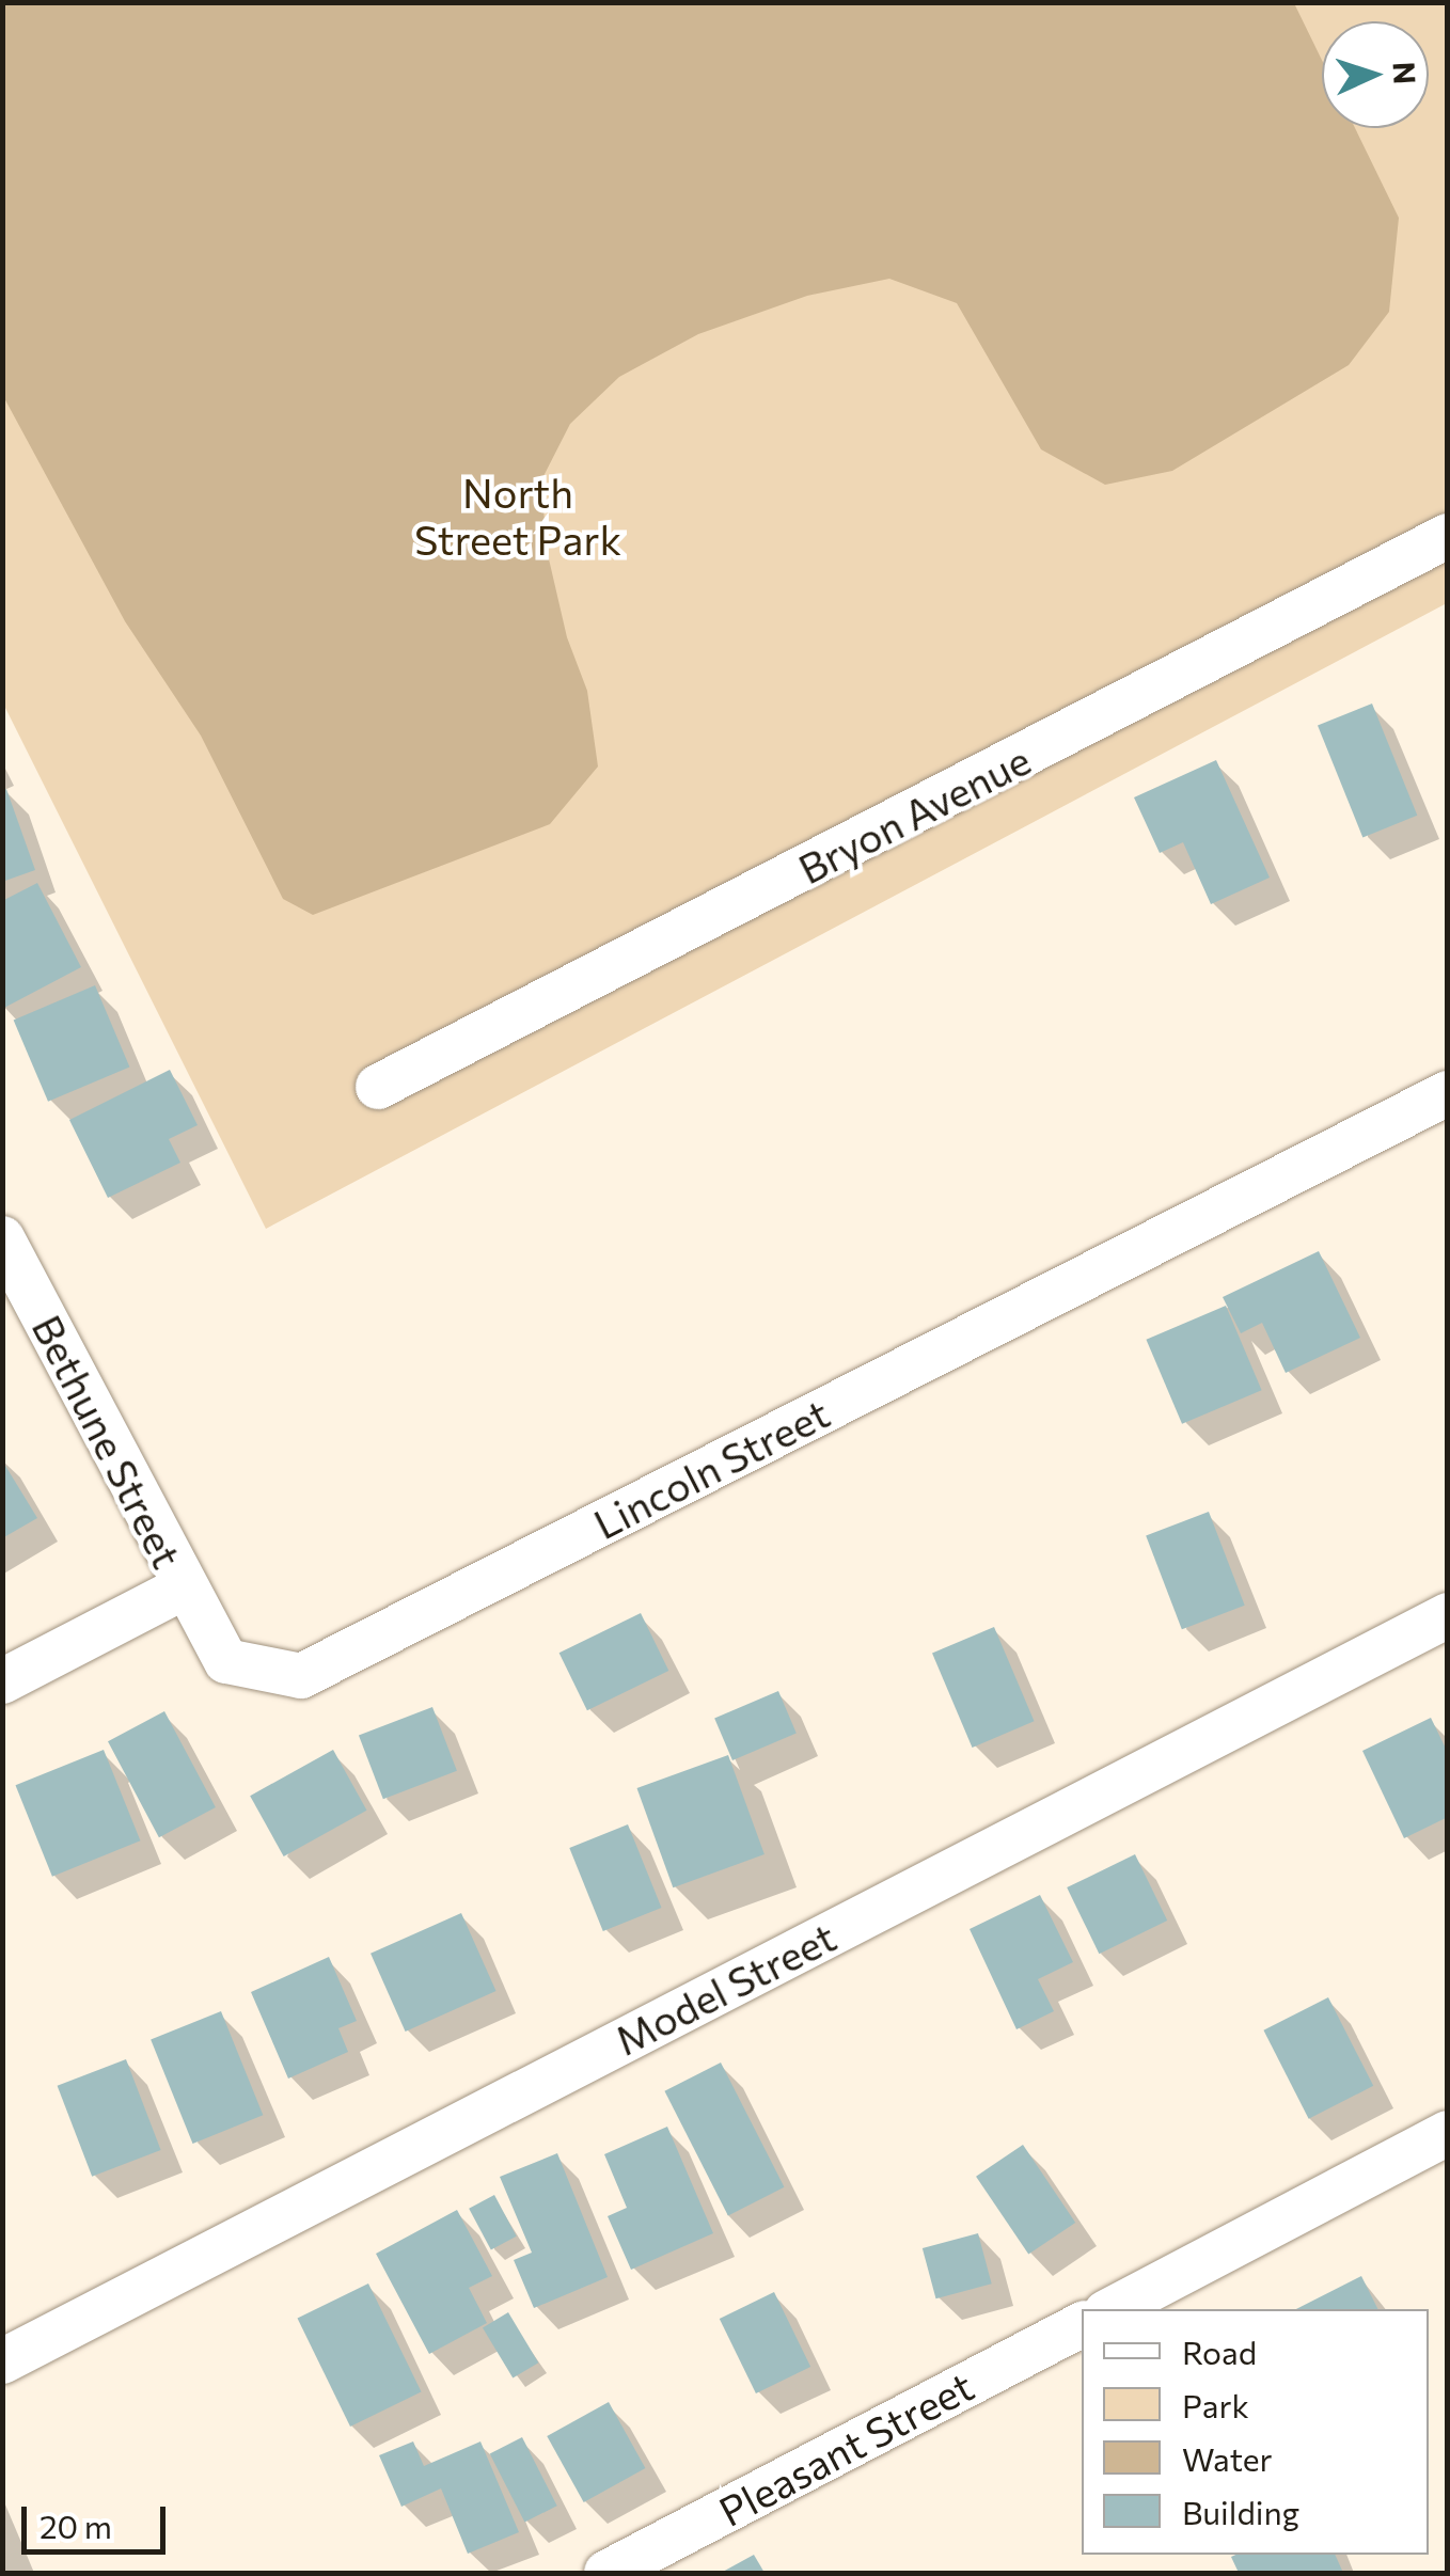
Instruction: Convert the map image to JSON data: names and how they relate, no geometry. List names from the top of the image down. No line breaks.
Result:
{"streets":{"street":["Bryon Avenue","Bethune Street","Lincoln Street","Model Street","Pleasant Street"]},"crossings":[["Bethune Street","Lincoln Street"]],"parks":["North Street Park"],"legend":["Road","Park","Water","Building"],"scale_bar":"20 m","north":"right"}
